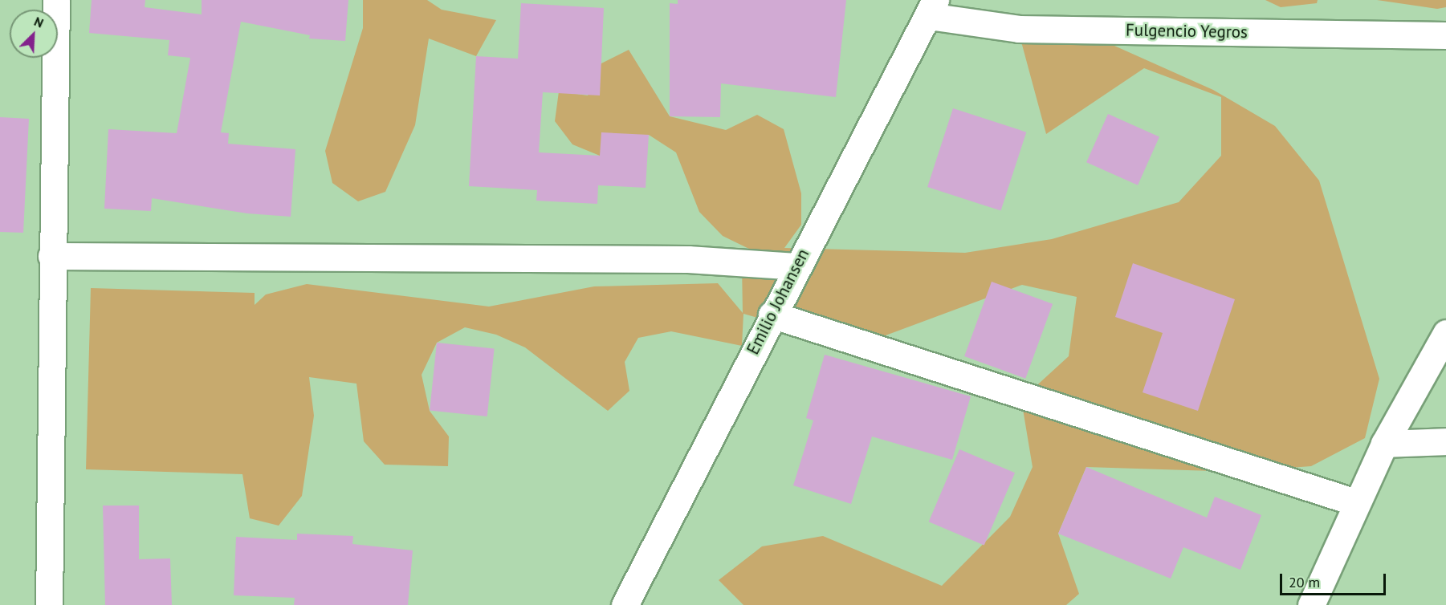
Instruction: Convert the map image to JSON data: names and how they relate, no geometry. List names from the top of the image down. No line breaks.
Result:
{"streets":{"street":["Fulgencio Yegros","Emilio Johansen"]},"crossings":[["Fulgencio Yegros","Emilio Johansen"]],"scale_bar":"20 m","north":"top right"}
